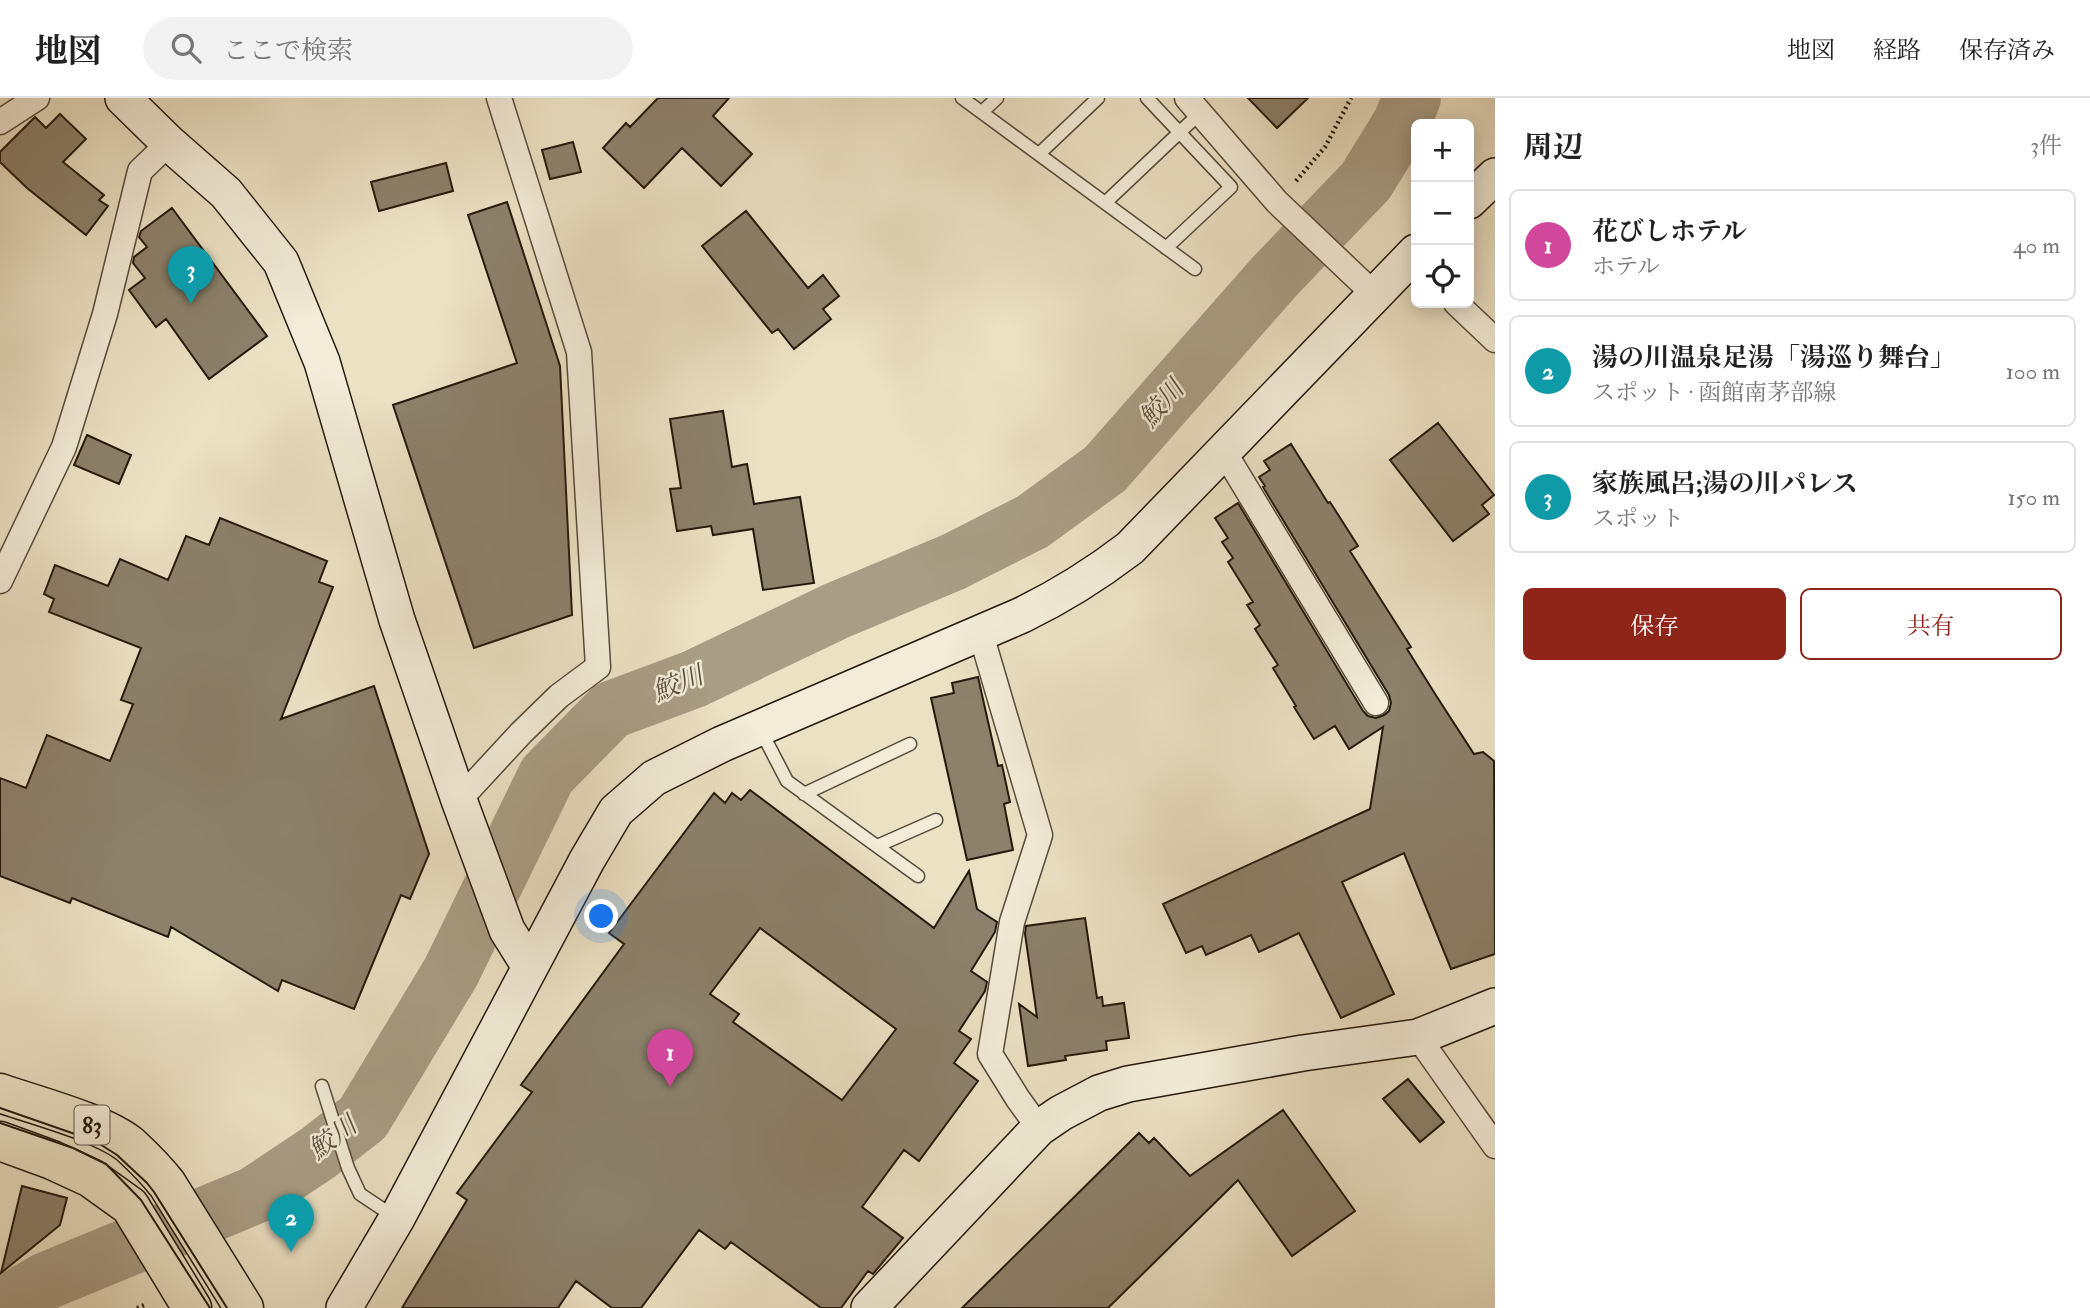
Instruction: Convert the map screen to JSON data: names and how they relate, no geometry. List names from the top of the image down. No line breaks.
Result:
{"streets":{"main road":["83"]},"water":["鮫川"],"page":{"header":"地図","search":"ここで検索","nav":["地図","経路","保存済み"],"heading":["周辺","3件"],"map_buttons":["+","−"],"list":[{"mark":"1","name":"花びしホテル","note":"ホテル","value":"40 m"},{"mark":"2","name":"湯の川温泉足湯「湯巡り舞台」","note":"スポット · 函館南茅部線","value":"100 m"},{"mark":"3","name":"家族風呂;湯の川パレス","note":"スポット","value":"150 m"}],"pins":["3","1","2"],"buttons":["保存","共有"]}}
